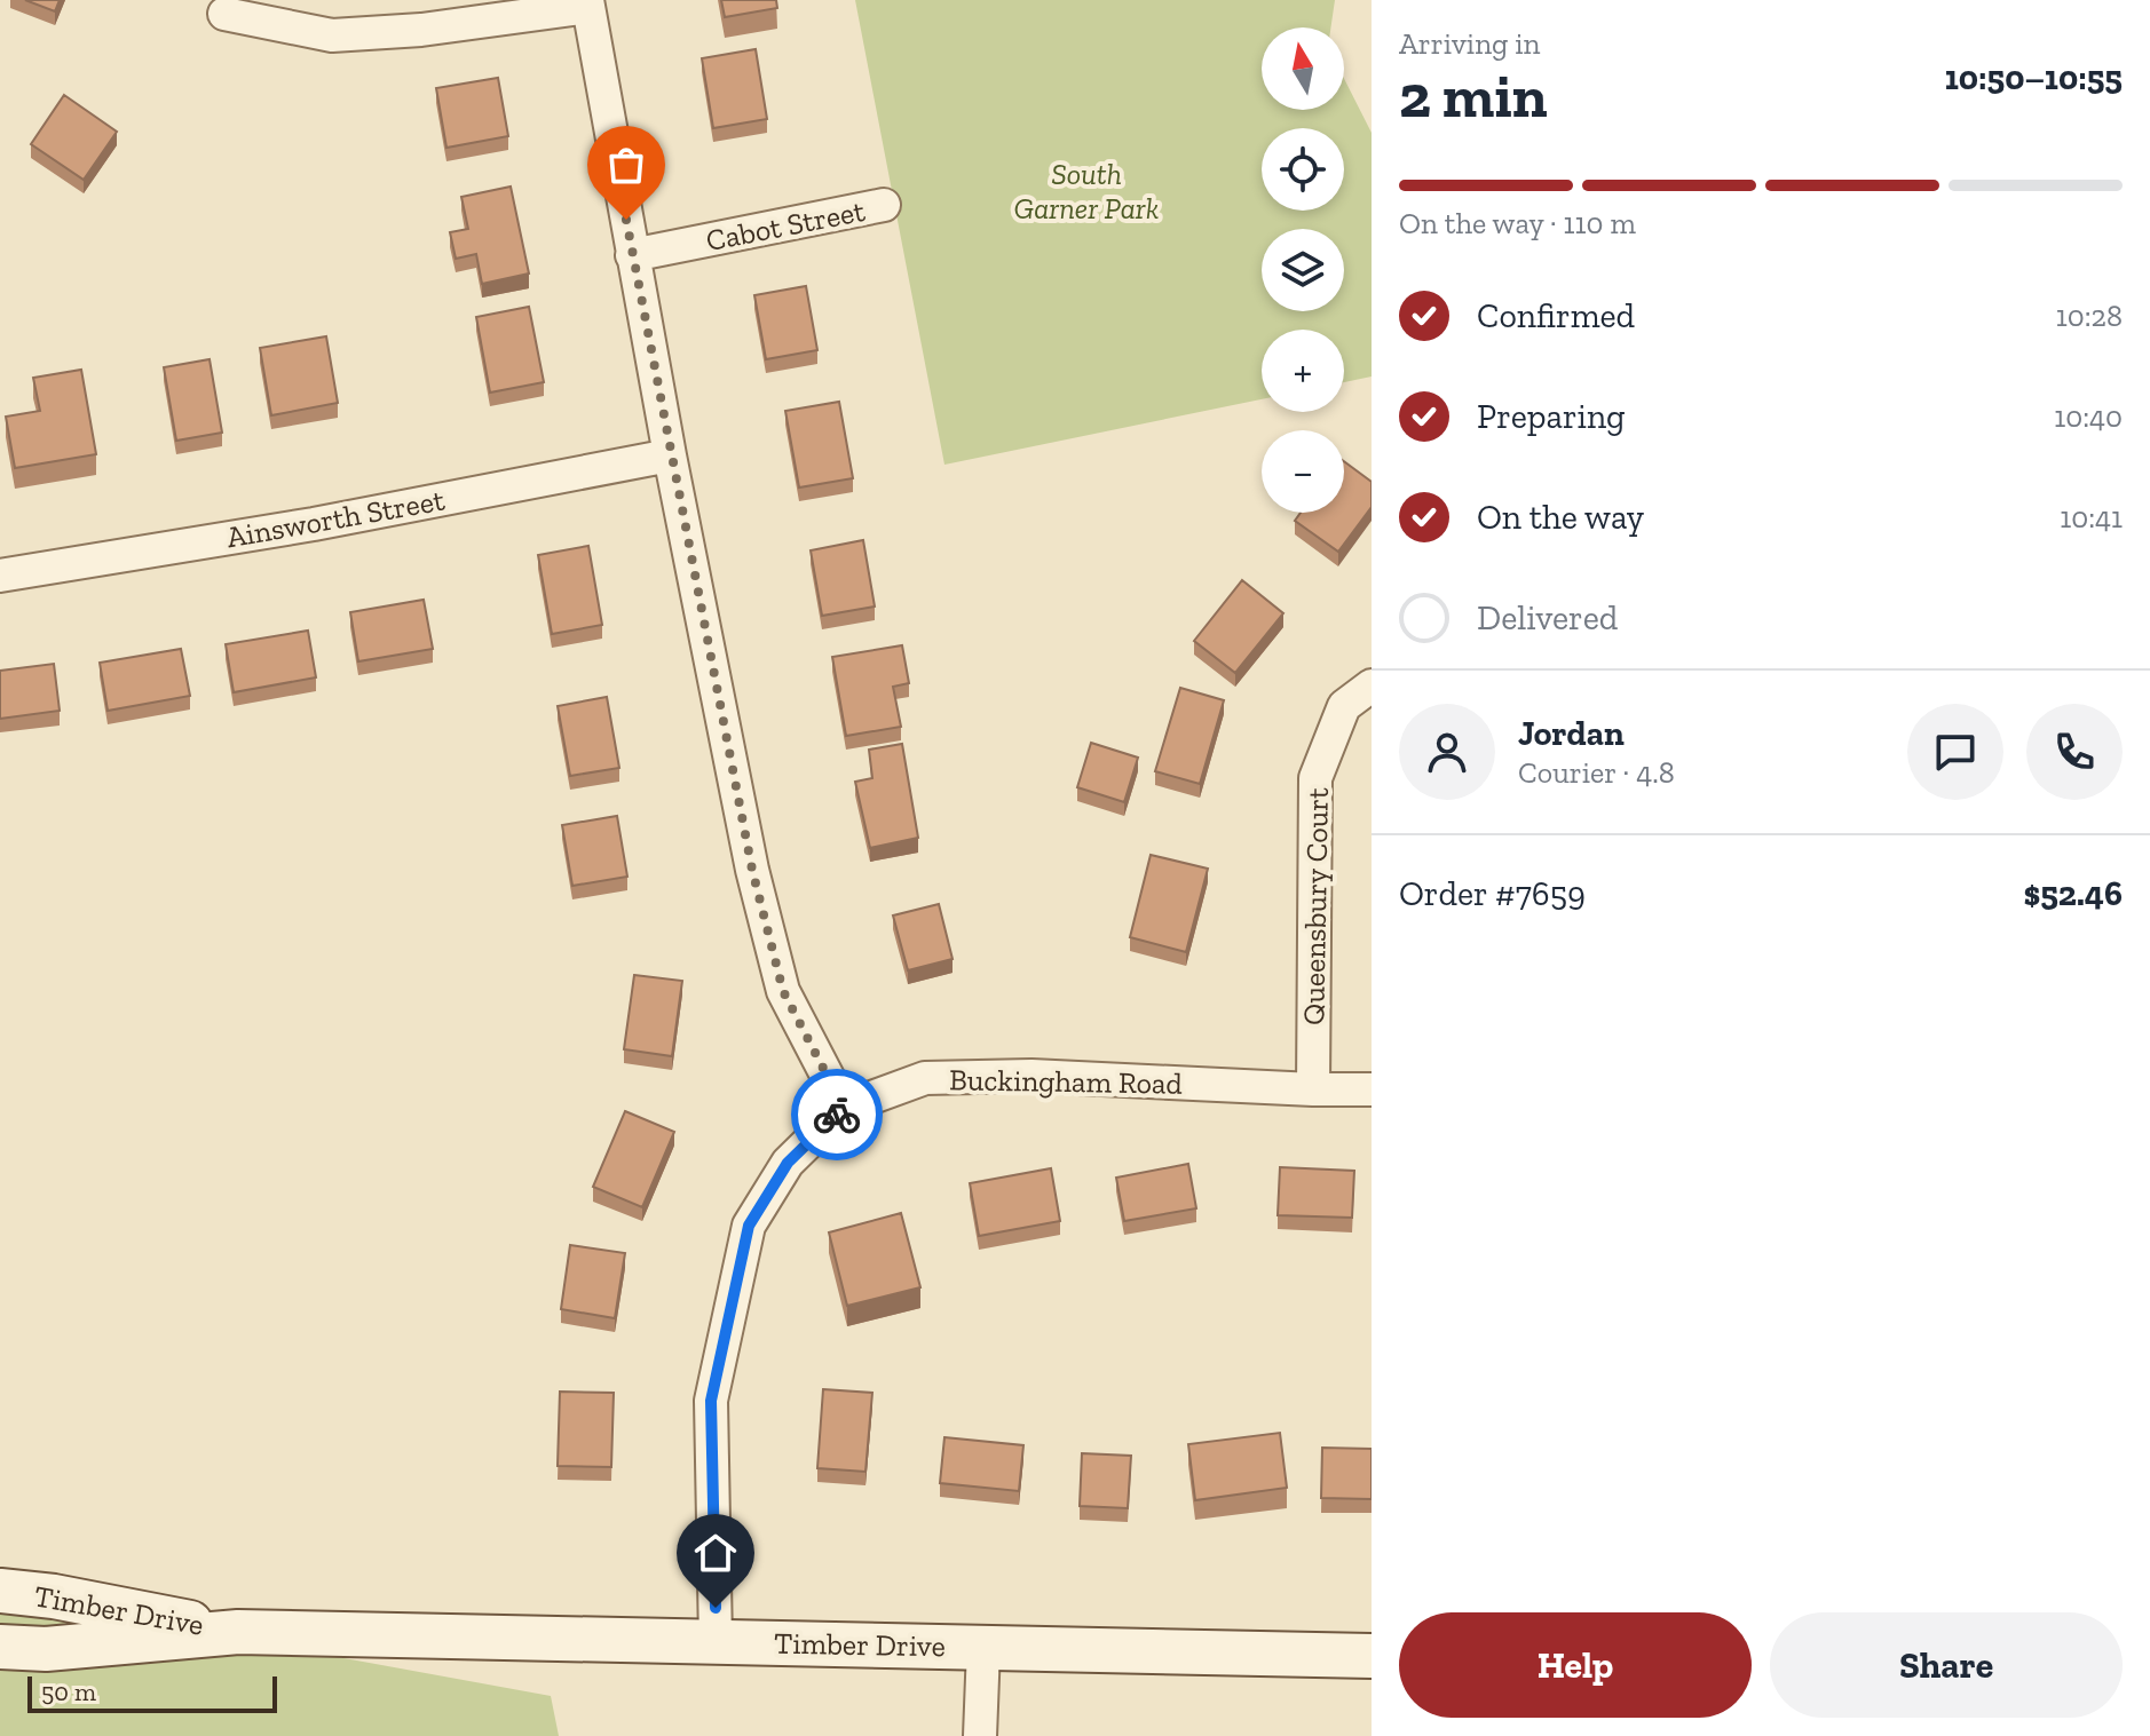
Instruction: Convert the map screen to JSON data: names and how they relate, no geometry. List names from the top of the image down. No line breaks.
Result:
{"streets":{"main road":["Timber Drive"],"street":["Cabot Street","Ainsworth Street","Queensbury Court","Buckingham Road"]},"crossings":[["Queensbury Court","Buckingham Road"],["Buckingham Road","Timber Drive"]],"parks":["South Garner Park"],"scale_bar":"50 m","north":"top","page":{"heading":["2 min","Arriving in","10:50–10:55"],"panel":["Jordan","Courier · 4.8","Order #7659","$52.46"],"map_buttons":["+","−"],"bar":"On the way · 110 m","list":[["Confirmed","10:28"],["Preparing","10:40"],["On the way","10:41"],"Delivered"],"buttons":["Help","Share"],"scale":"50 m"}}
